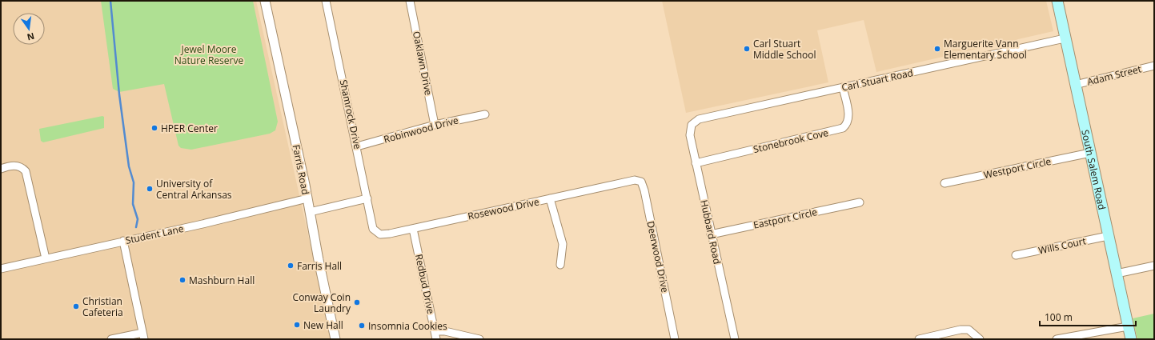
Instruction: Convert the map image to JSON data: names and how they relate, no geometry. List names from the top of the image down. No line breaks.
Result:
{"streets":{"main road":["South Salem Road"],"street":["Oaklawn Drive","Adam Street","Carl Stuart Road","Shamrock Drive","Robinwood Drive","Stonebrook Cove","Westport Circle","Farris Road","Rosewood Drive","Eastport Circle","Hubbard Road","Student Lane","Wills Court","Deerwood Drive","Redbud Drive"]},"crossings":[["Oaklawn Drive","Robinwood Drive"],["Adam Street","South Salem Road"],["Carl Stuart Road","Stonebrook Cove"],["Carl Stuart Road","South Salem Road"],["Carl Stuart Road","Hubbard Road"],["Shamrock Drive","Robinwood Drive"],["Shamrock Drive","Rosewood Drive"],["Stonebrook Cove","Hubbard Road"],["Westport Circle","South Salem Road"],["Farris Road","Student Lane"],["South Salem Road","Wills Court"],["Rosewood Drive","Deerwood Drive"],["Rosewood Drive","Redbud Drive"],["Eastport Circle","Hubbard Road"]],"parks":["Jewel Moore Nature Reserve"],"places":["Carl Stuart Middle School","Marguerite Vann Elementary School","HPER Center","University of Central Arkansas","Farris Hall","Mashburn Hall","Conway Coin Laundry","Christian Cafeteria","New Hall","Insomnia Cookies"],"scale_bar":"100 m","north":"bottom"}
